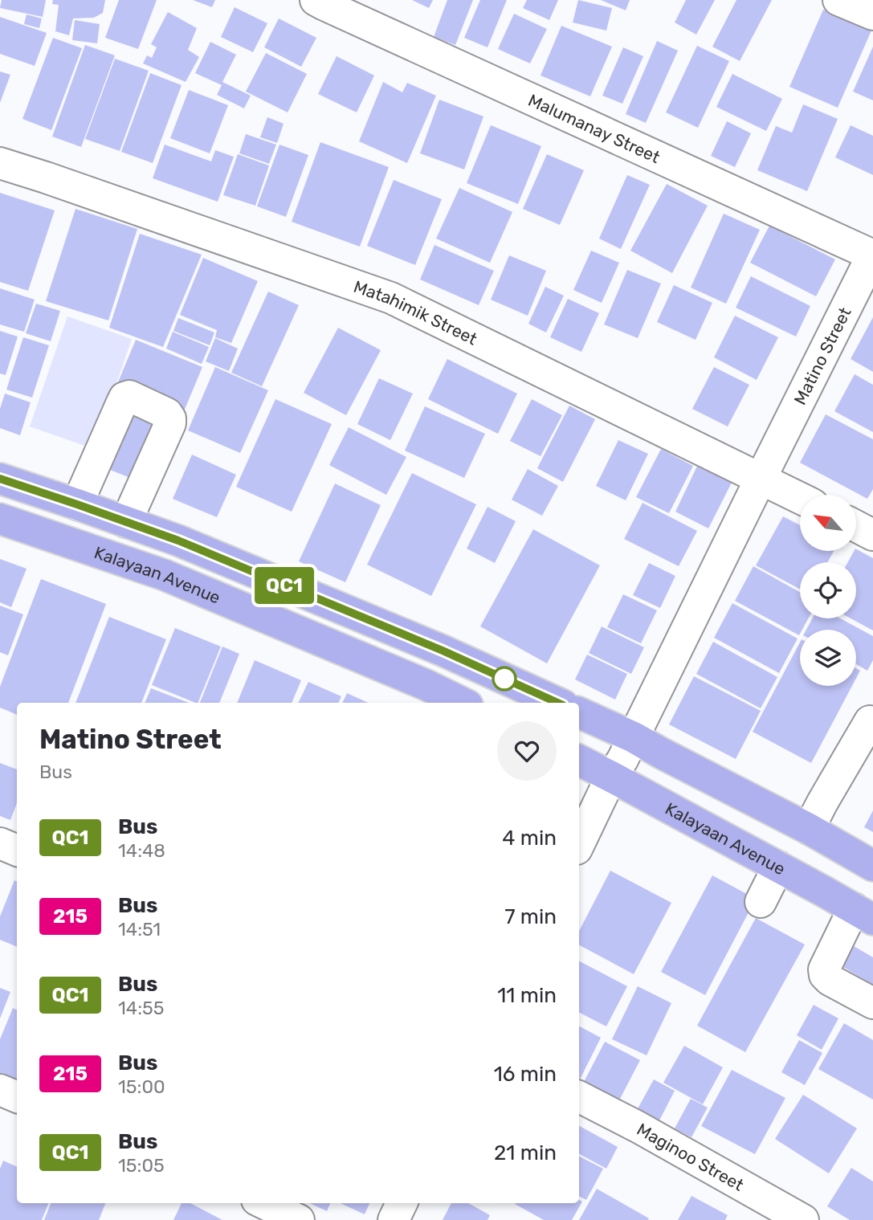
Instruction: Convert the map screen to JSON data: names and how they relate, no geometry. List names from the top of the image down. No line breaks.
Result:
{"streets":{"main road":["Kalayaan Avenue"],"street":["Malumanay Street","Matahimik Street","Matino Street","Maginoo Street"]},"crossings":[["Malumanay Street","Matino Street"],["Matahimik Street","Matino Street"],["Matino Street","Kalayaan Avenue"]],"lines":["bus line QC1"],"north":"top left","page":{"on_map":"QC1","heading":["Matino Street","Bus"],"list":[{"mark":"QC1","name":"Bus","note":"14:48","value":"4 min"},{"mark":"215","name":"Bus","note":"14:51","value":"7 min"},{"mark":"QC1","name":"Bus","note":"14:55","value":"11 min"},{"mark":"215","name":"Bus","note":"15:00","value":"16 min"},{"mark":"QC1","name":"Bus","note":"15:05","value":"21 min"}]}}
